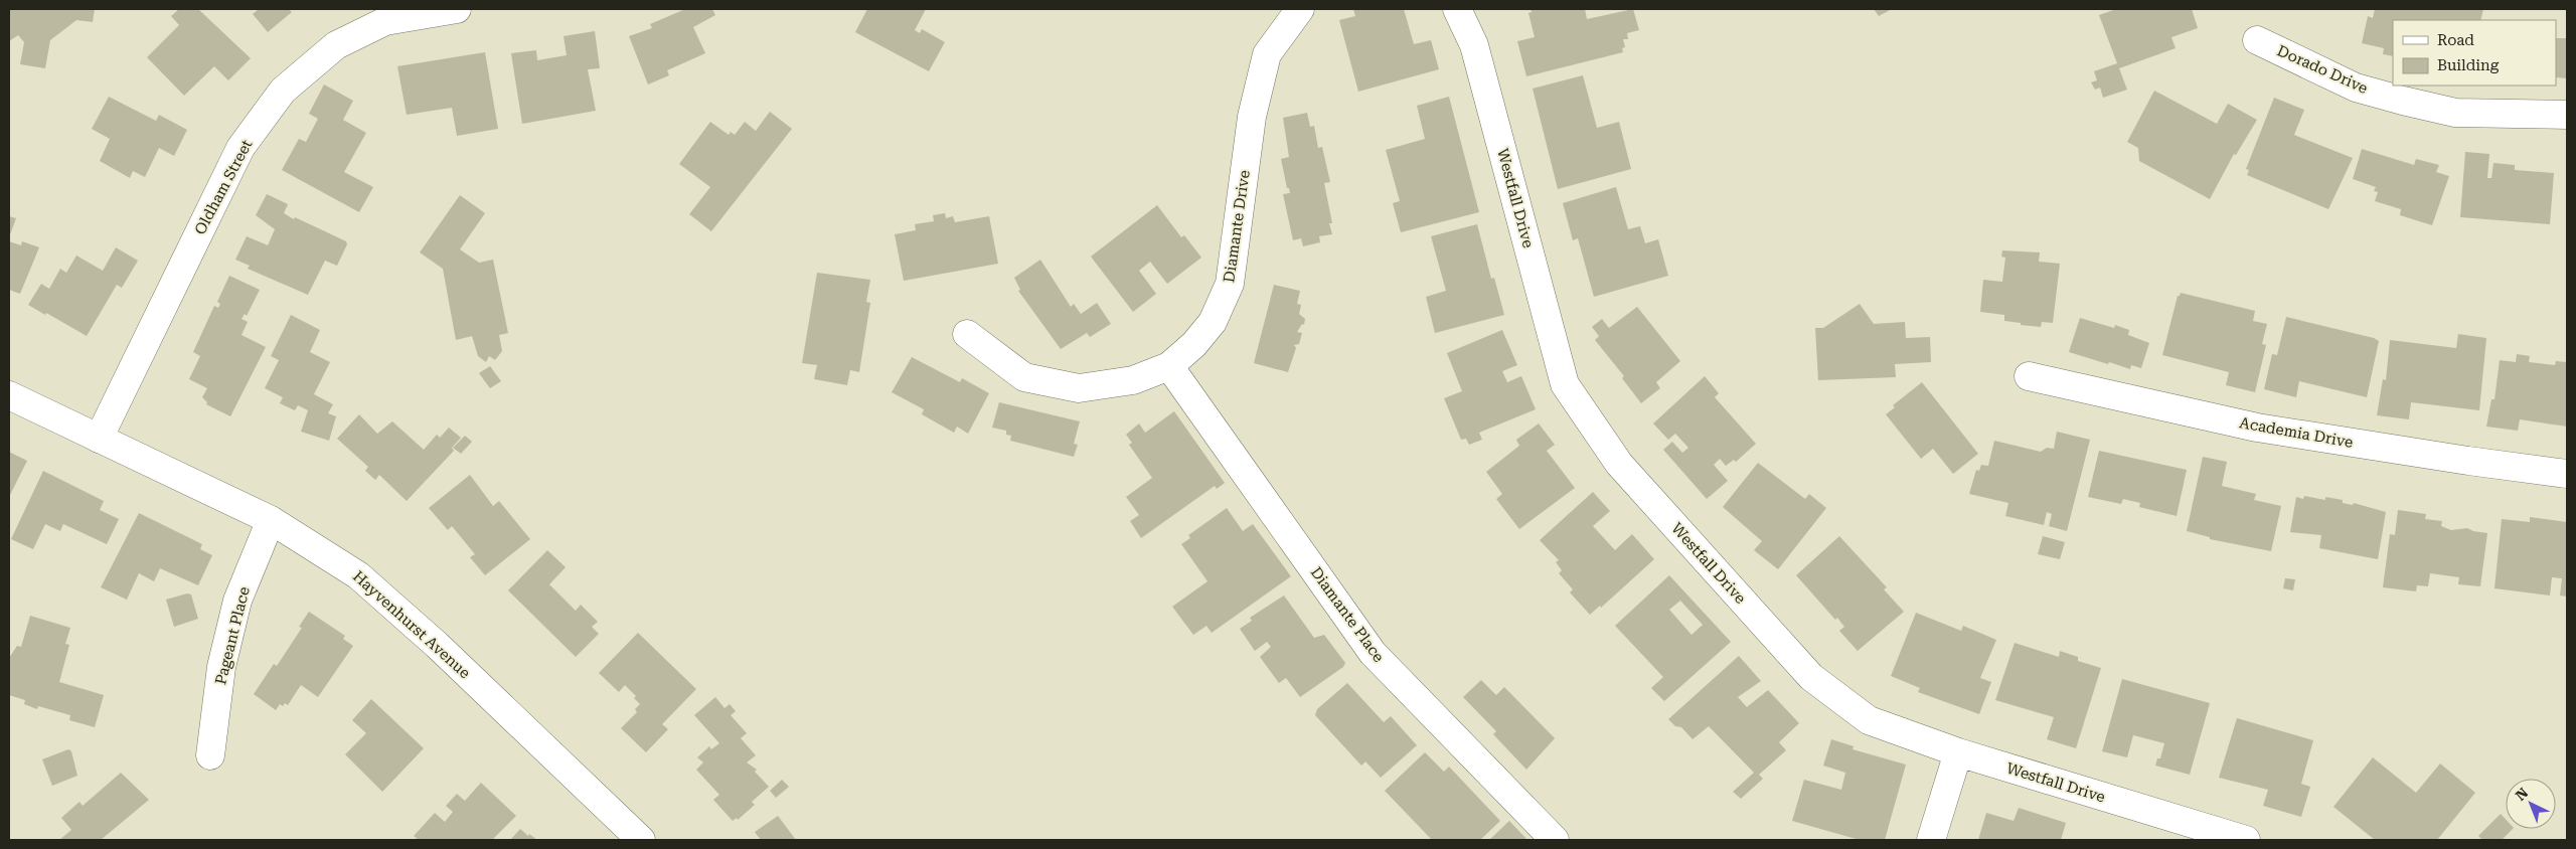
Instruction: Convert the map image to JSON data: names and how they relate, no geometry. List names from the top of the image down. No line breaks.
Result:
{"streets":{"street":["Dorado Drive","Oldham Street","Westfall Drive","Diamante Drive","Academia Drive","Diamante Place","Hayvenhurst Avenue","Pageant Place"]},"crossings":[["Oldham Street","Hayvenhurst Avenue"],["Diamante Drive","Diamante Place"],["Hayvenhurst Avenue","Pageant Place"]],"legend":["Road","Building"],"north":"top left"}
